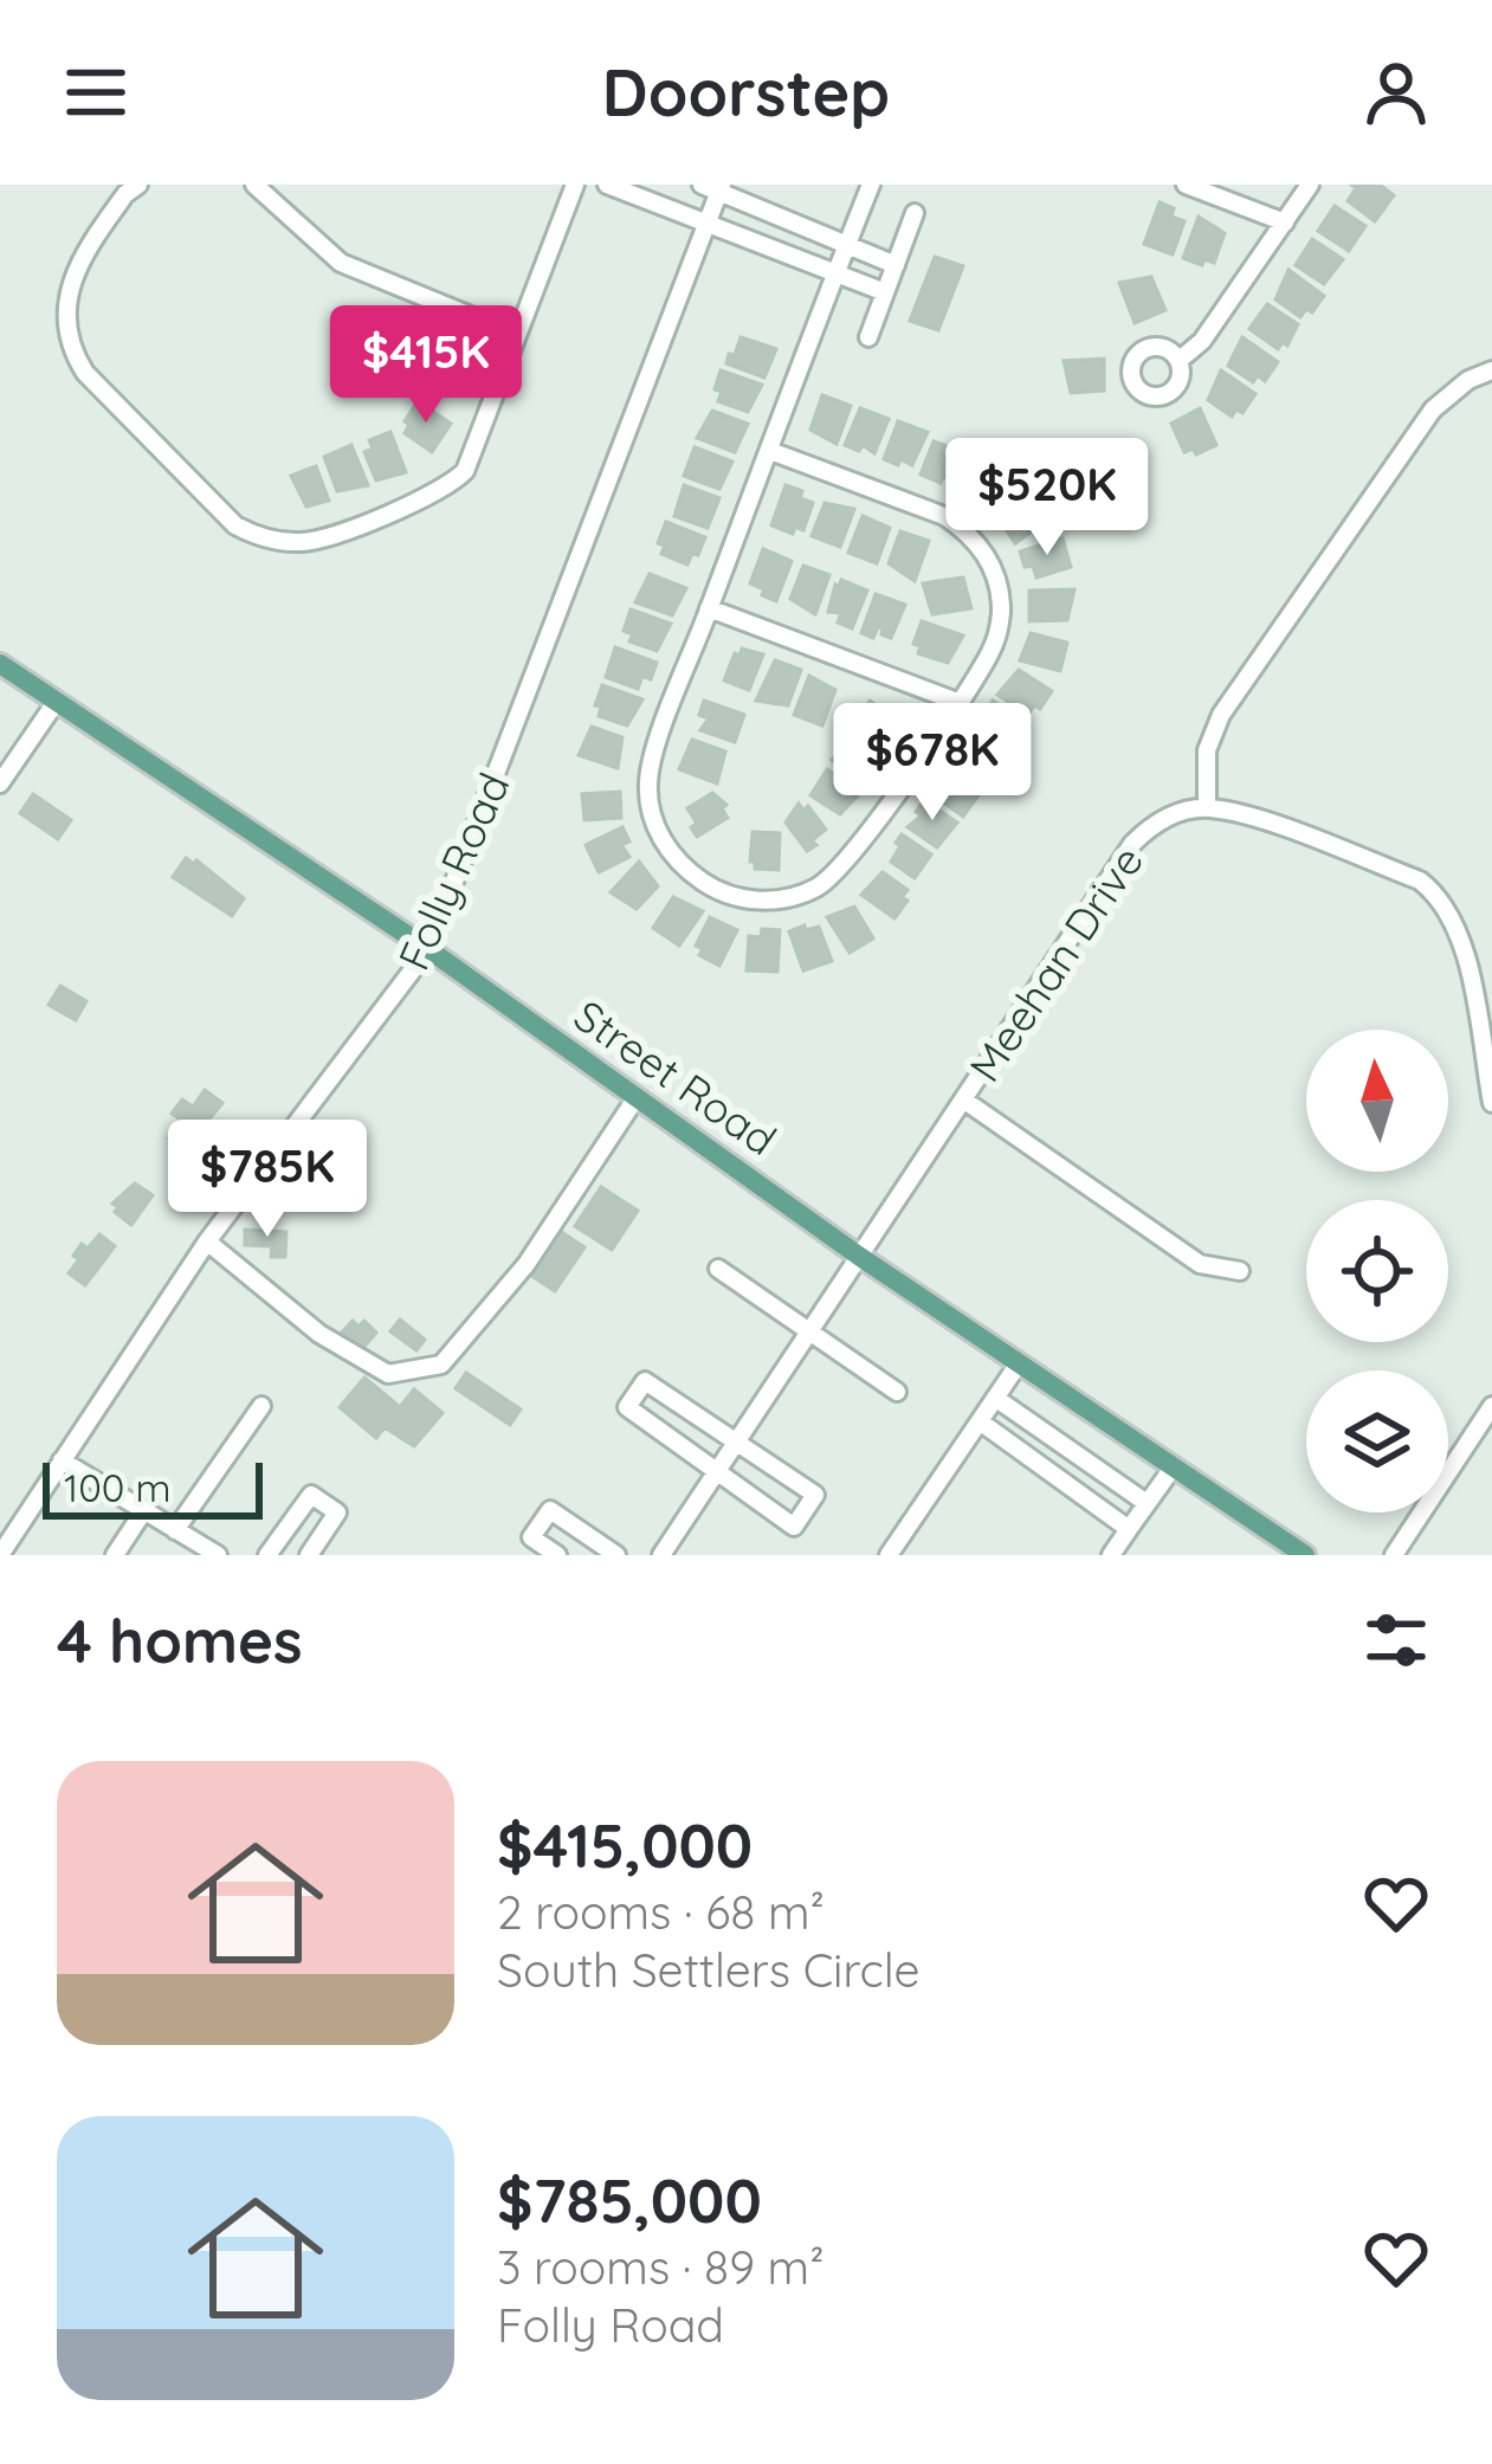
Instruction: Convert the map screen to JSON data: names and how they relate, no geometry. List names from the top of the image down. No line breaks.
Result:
{"streets":{"main road":["Street Road"],"street":["Folly Road","Meehan Drive"]},"crossings":[["Folly Road","Street Road"],["Meehan Drive","Street Road"]],"scale_bar":"100 m","north":"top","page":{"header":"Doorstep","price":["$415K","$520K","$678K","$785K"],"scale":"100 m","heading":"4 homes","list":[{"name":"$415,000","note":"2 rooms · 68 m² · South Settlers Circle"},{"name":"$785,000","note":"3 rooms · 89 m² · Folly Road"}]}}
